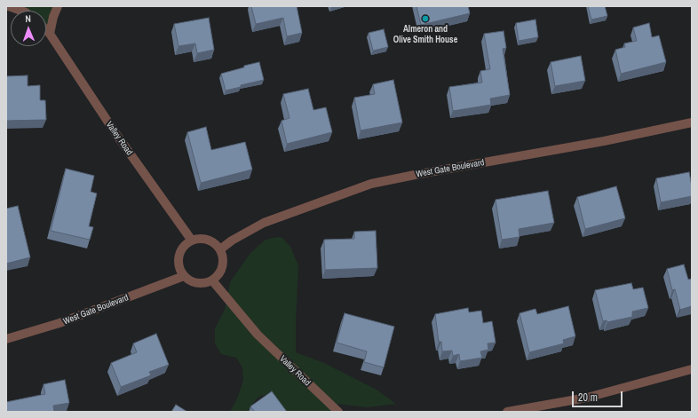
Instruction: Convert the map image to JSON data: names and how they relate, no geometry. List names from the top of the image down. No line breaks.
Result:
{"streets":{"street":["Valley Road","West Gate Boulevard"]},"crossings":[["Valley Road","West Gate Boulevard"]],"places":["Almeron and Olive Smith House"],"scale_bar":"20 m","north":"top"}
